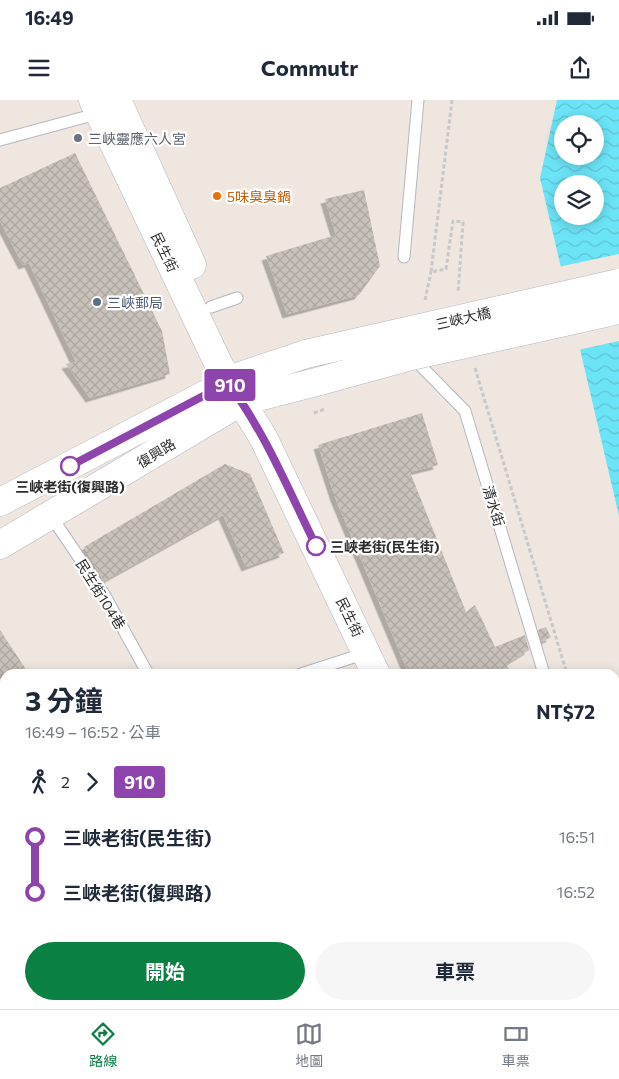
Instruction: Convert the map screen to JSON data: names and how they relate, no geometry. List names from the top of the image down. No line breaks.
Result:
{"streets":{"main road":["民生街","三峽大橋","復興路"],"lane":["清水街","民生街104巷"]},"crossings":[["民生街","復興路"],["三峽大橋","復興路"],["三峽大橋","清水街"],["復興路","民生街104巷"]],"places":["三峽靈應六人宮","5味臭臭鍋","三峽郵局","三峽老街(復興路)","三峽老街(民生街)"],"lines":["bus line 910"],"page":{"status":"16:49","header":"Commutr","on_map":"910","heading":["3 分鐘","16:49 – 16:52 · 公車","NT$72"],"legs":["2","910"],"list":[{"name":"三峽老街(民生街)","value":"16:51"},{"name":"三峽老街(復興路)","value":"16:52"}],"buttons":["開始","車票"],"tabs":["路線","地圖","車票"]}}
